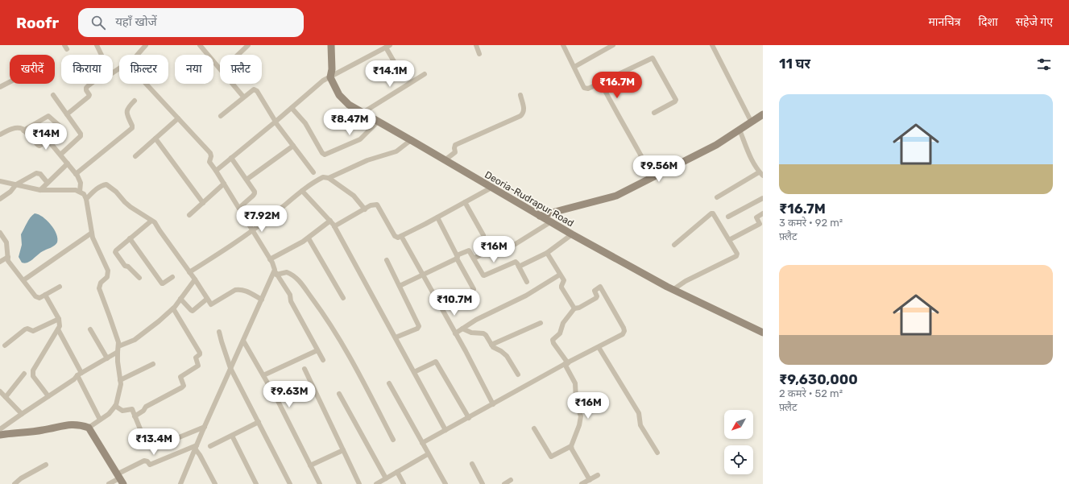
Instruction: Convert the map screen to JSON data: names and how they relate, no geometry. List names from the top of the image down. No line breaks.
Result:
{"streets":{"main road":["Deoria-Rudrapur Road"]},"north":"bottom left","page":{"header":"Roofr","search":"यहाँ खोजें","nav":["मानचित्र","दिशा","सहेजे गए"],"heading":"11 घर","chip":["खरीदें","किराया","फ़िल्टर","नया","फ़्लैट"],"price":["₹14.1M","₹16.7M","₹8.47M","₹14M","₹9.56M","₹7.92M","₹16M","₹10.7M","₹9.63M","₹16M","₹13.4M"],"list":[{"name":"₹16.7M","note":"3 कमरे · 92 m² · फ़्लैट"},{"name":"₹9,630,000","note":"2 कमरे · 52 m² · फ़्लैट"}]}}
